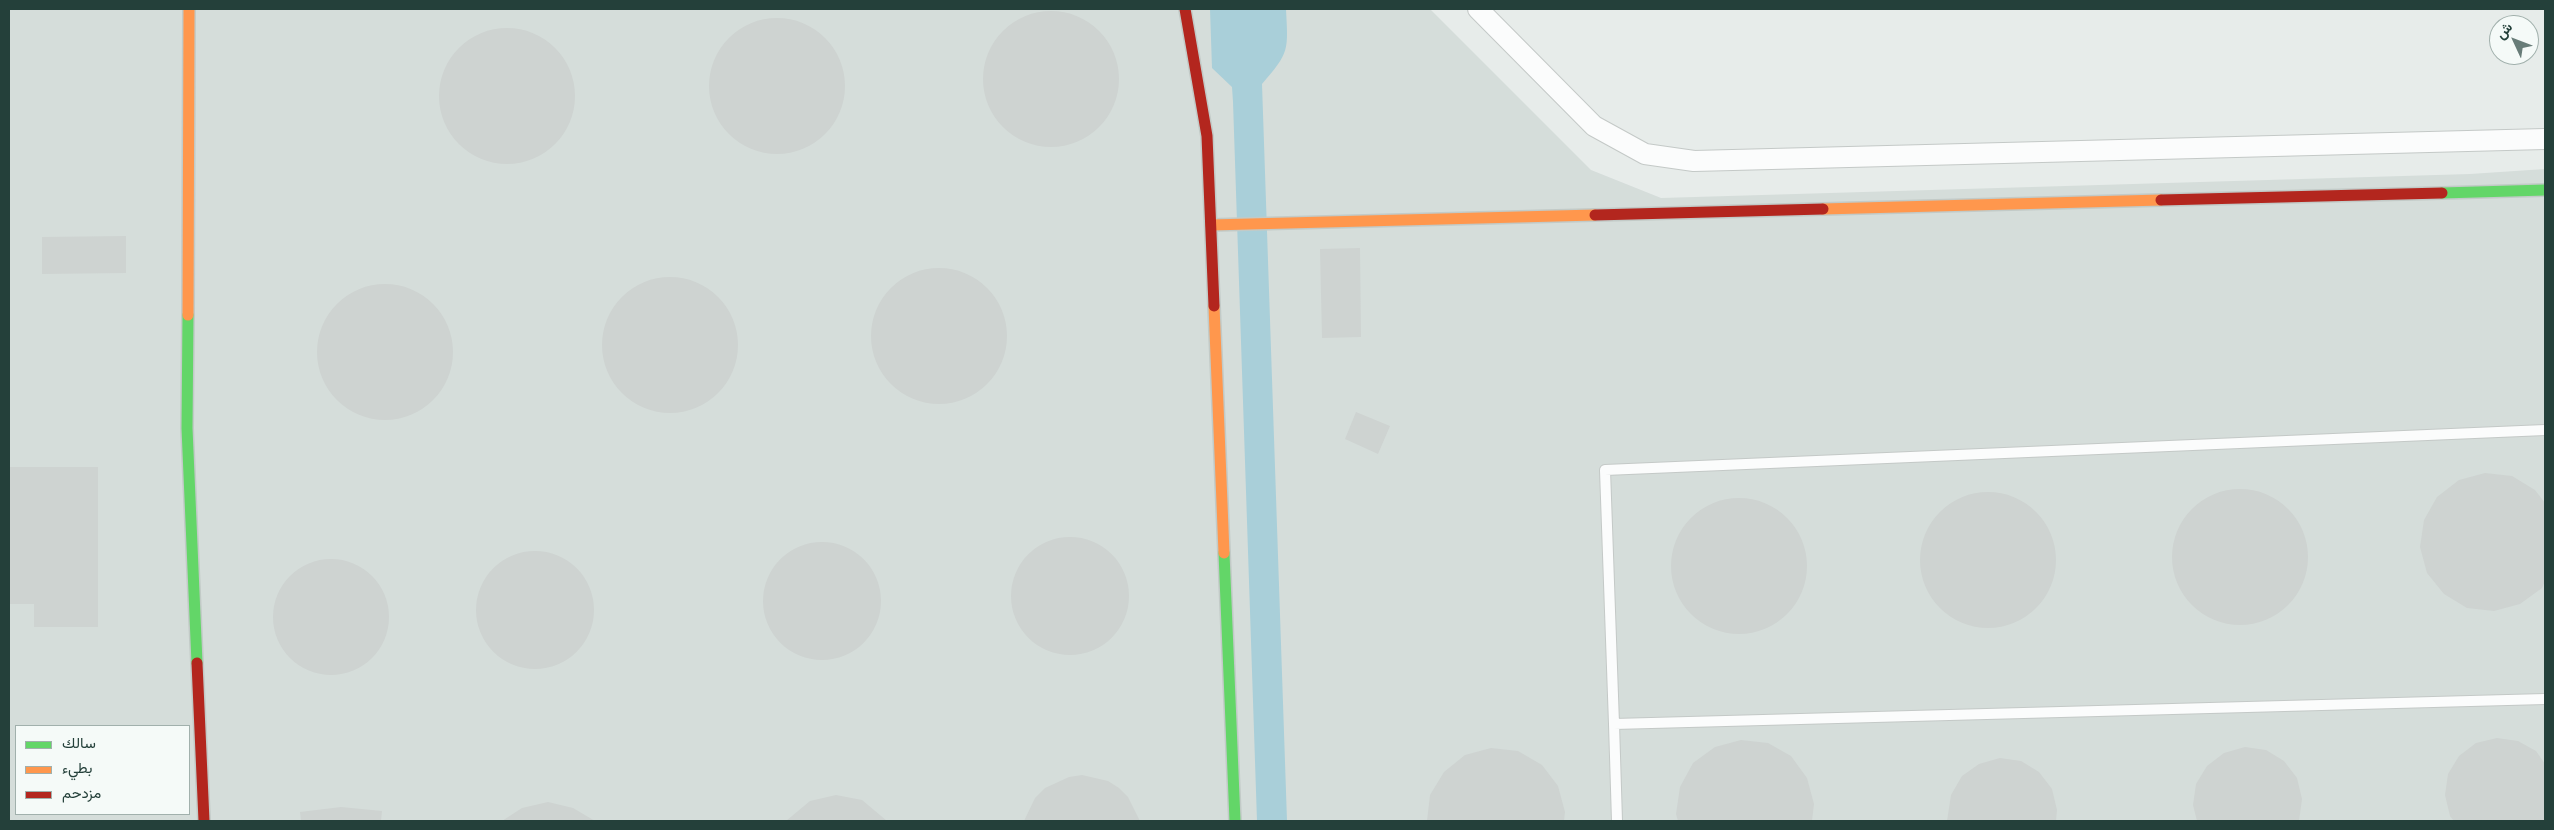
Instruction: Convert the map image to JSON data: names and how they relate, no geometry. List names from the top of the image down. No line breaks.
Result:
{"legend":["سالك","بطيء","مزدحم"],"north":"top left"}
